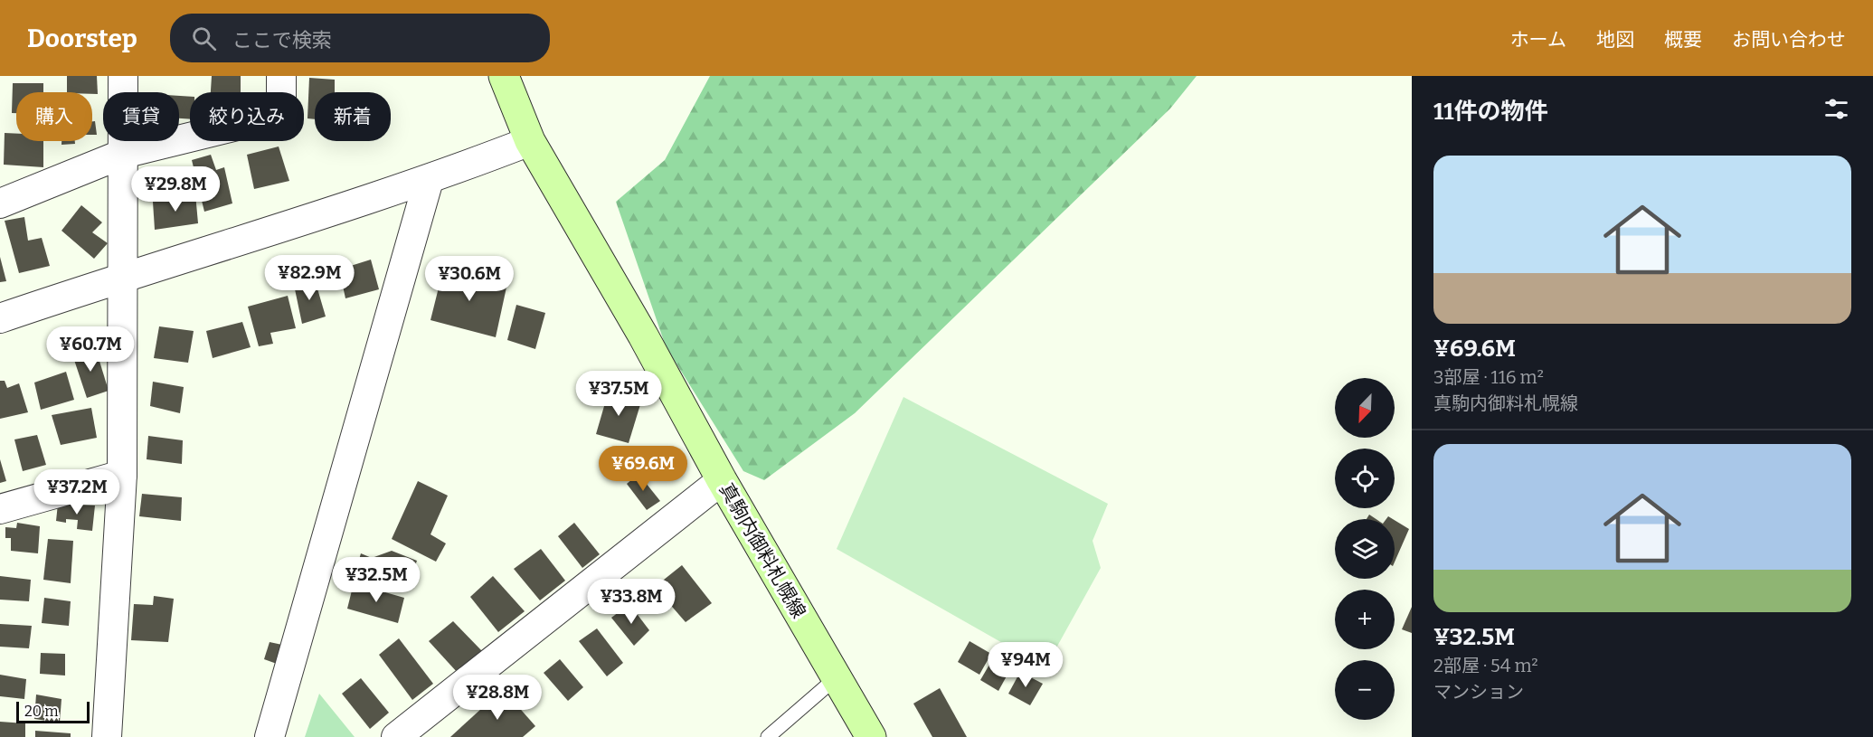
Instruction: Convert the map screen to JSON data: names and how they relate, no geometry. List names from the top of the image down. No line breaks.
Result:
{"streets":{"main road":["真駒内御料札幌線"]},"scale_bar":"20 m","north":"bottom left","page":{"header":"Doorstep","search":"ここで検索","nav":["ホーム","地図","概要","お問い合わせ"],"heading":"11件の物件","chip":["購入","賃貸","絞り込み","新着"],"list":[{"name":"¥69.6M","note":"3部屋 · 116 m² · 真駒内御料札幌線"},{"name":"¥32.5M","note":"2部屋 · 54 m² · マンション"}],"price":["¥29.8M","¥82.9M","¥30.6M","¥60.7M","¥37.5M","¥69.6M","¥37.2M","¥32.5M","¥33.8M","¥94M","¥28.8M"],"map_buttons":["+","−"],"scale":"20 m"}}
